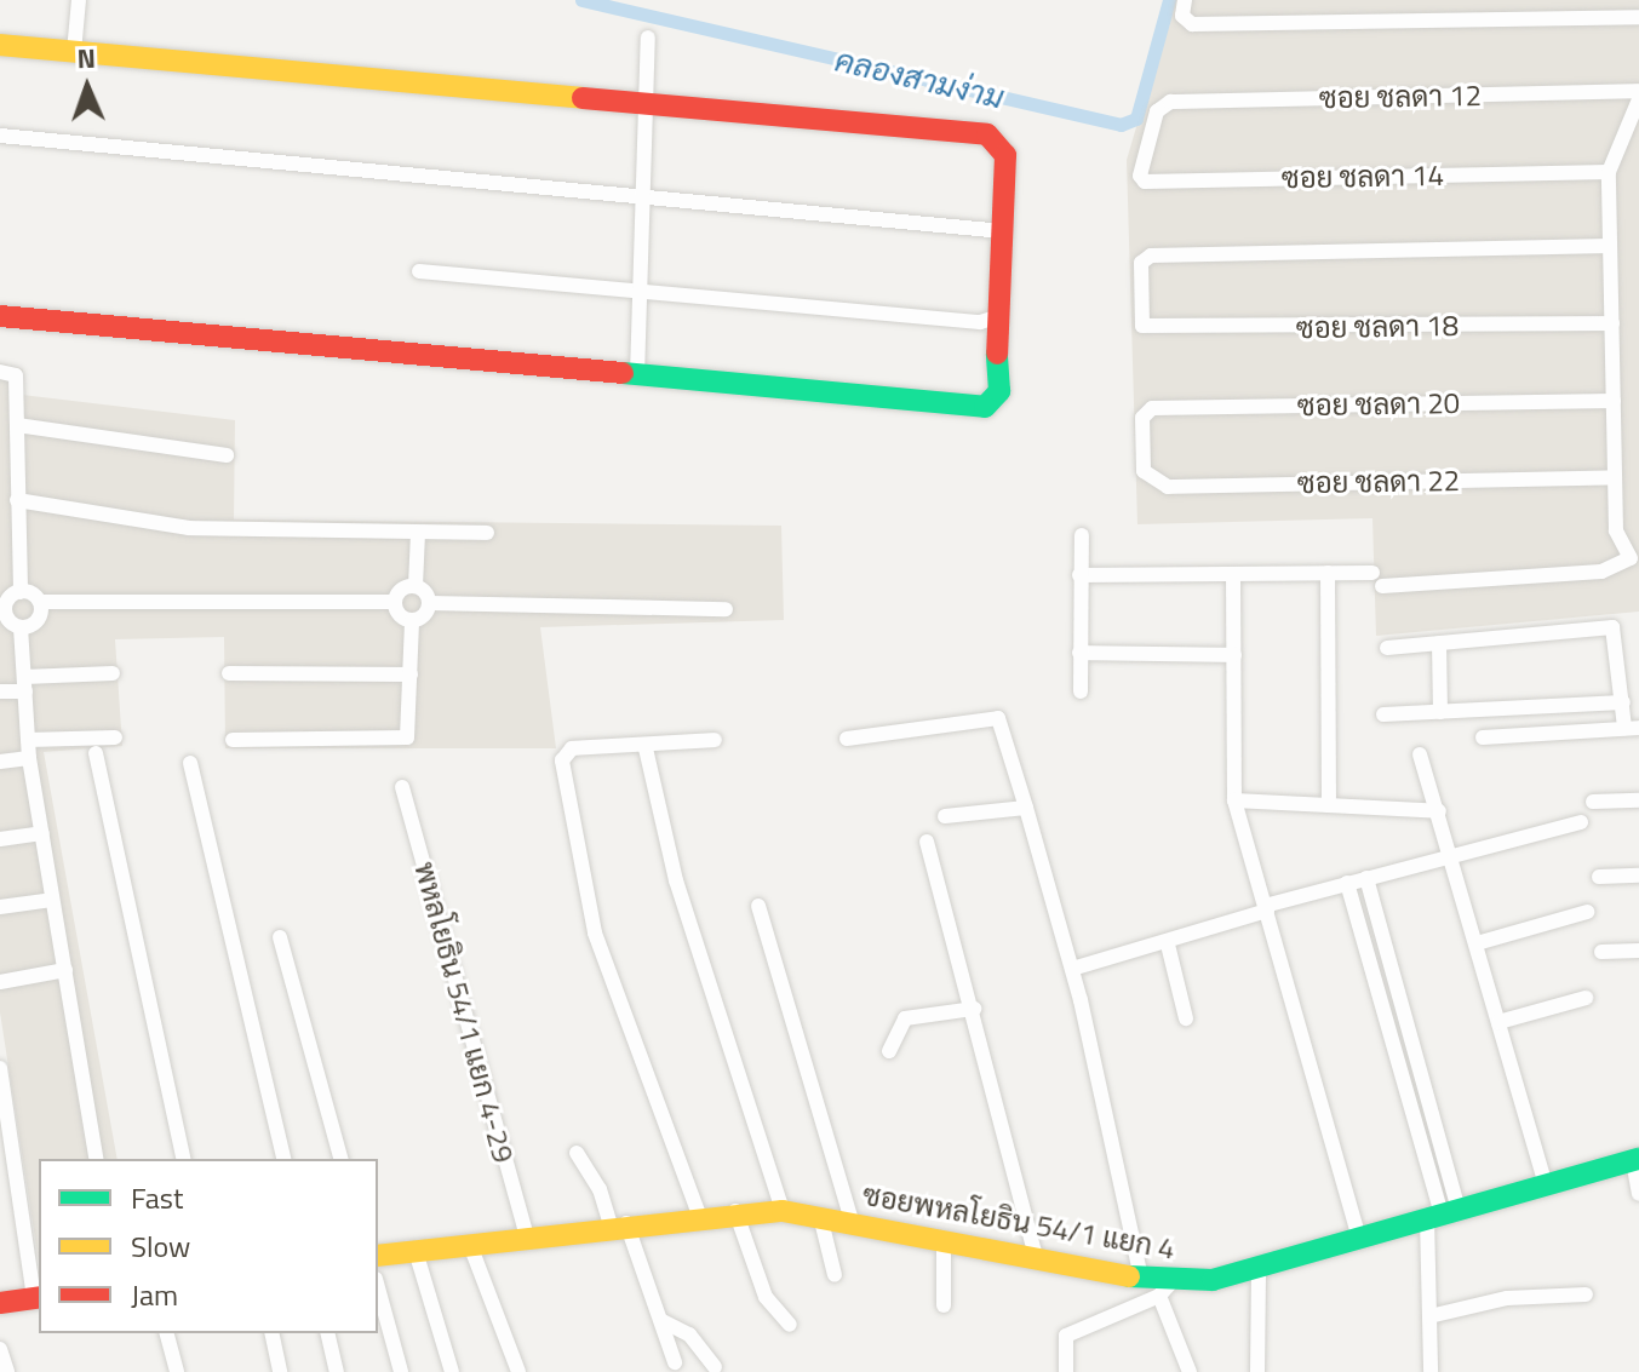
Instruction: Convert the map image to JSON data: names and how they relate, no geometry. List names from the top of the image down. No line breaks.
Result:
{"streets":{"street":["ซอย ชลดา 12","ซอย ชลดา 14","ซอย ชลดา 18","ซอย ชลดา 20","ซอย ชลดา 22","พหลโยธิน 54/1 แยก 4-29","ซอยพหลโยธิน 54/1 แยก 4"]},"crossings":[["ซอย ชลดา 12","ซอย ชลดา 14"],["ซอย ชลดา 20","ซอย ชลดา 22"],["พหลโยธิน 54/1 แยก 4-29","ซอยพหลโยธิน 54/1 แยก 4"]],"water":["คลองสามง่าม"],"legend":["Fast","Slow","Jam"],"north":"top"}
